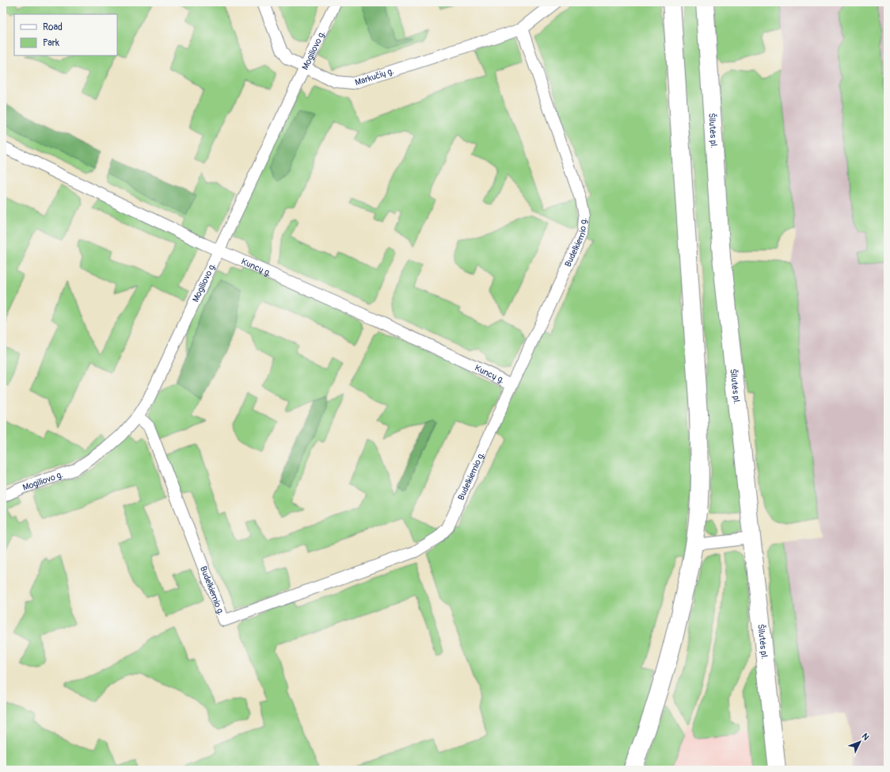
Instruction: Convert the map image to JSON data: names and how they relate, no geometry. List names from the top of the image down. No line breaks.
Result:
{"streets":{"main road":["Šilutės pl."],"street":["Mogiliovo g.","Markučių g.","Budelkiemio g.","Kuncų g."]},"crossings":[["Mogiliovo g.","Markučių g."],["Mogiliovo g.","Budelkiemio g."],["Mogiliovo g.","Kuncų g."],["Markučių g.","Budelkiemio g."],["Budelkiemio g.","Kuncų g."]],"legend":["Road","Park"],"north":"top right"}
